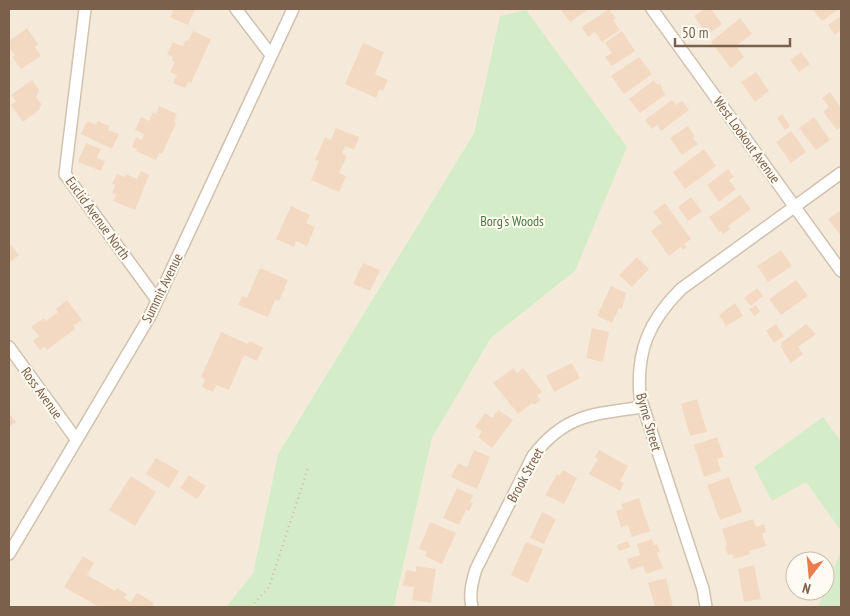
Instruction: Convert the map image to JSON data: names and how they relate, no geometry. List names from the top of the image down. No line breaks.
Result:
{"streets":{"street":["West Lookout Avenue","Euclid Avenue North","Summit Avenue","Ross Avenue","Byrne Street","Brook Street"]},"crossings":[["West Lookout Avenue","Byrne Street"],["Euclid Avenue North","Summit Avenue"],["Summit Avenue","Ross Avenue"],["Byrne Street","Brook Street"]],"parks":["Borg's Woods"],"scale_bar":"50 m","north":"bottom"}
